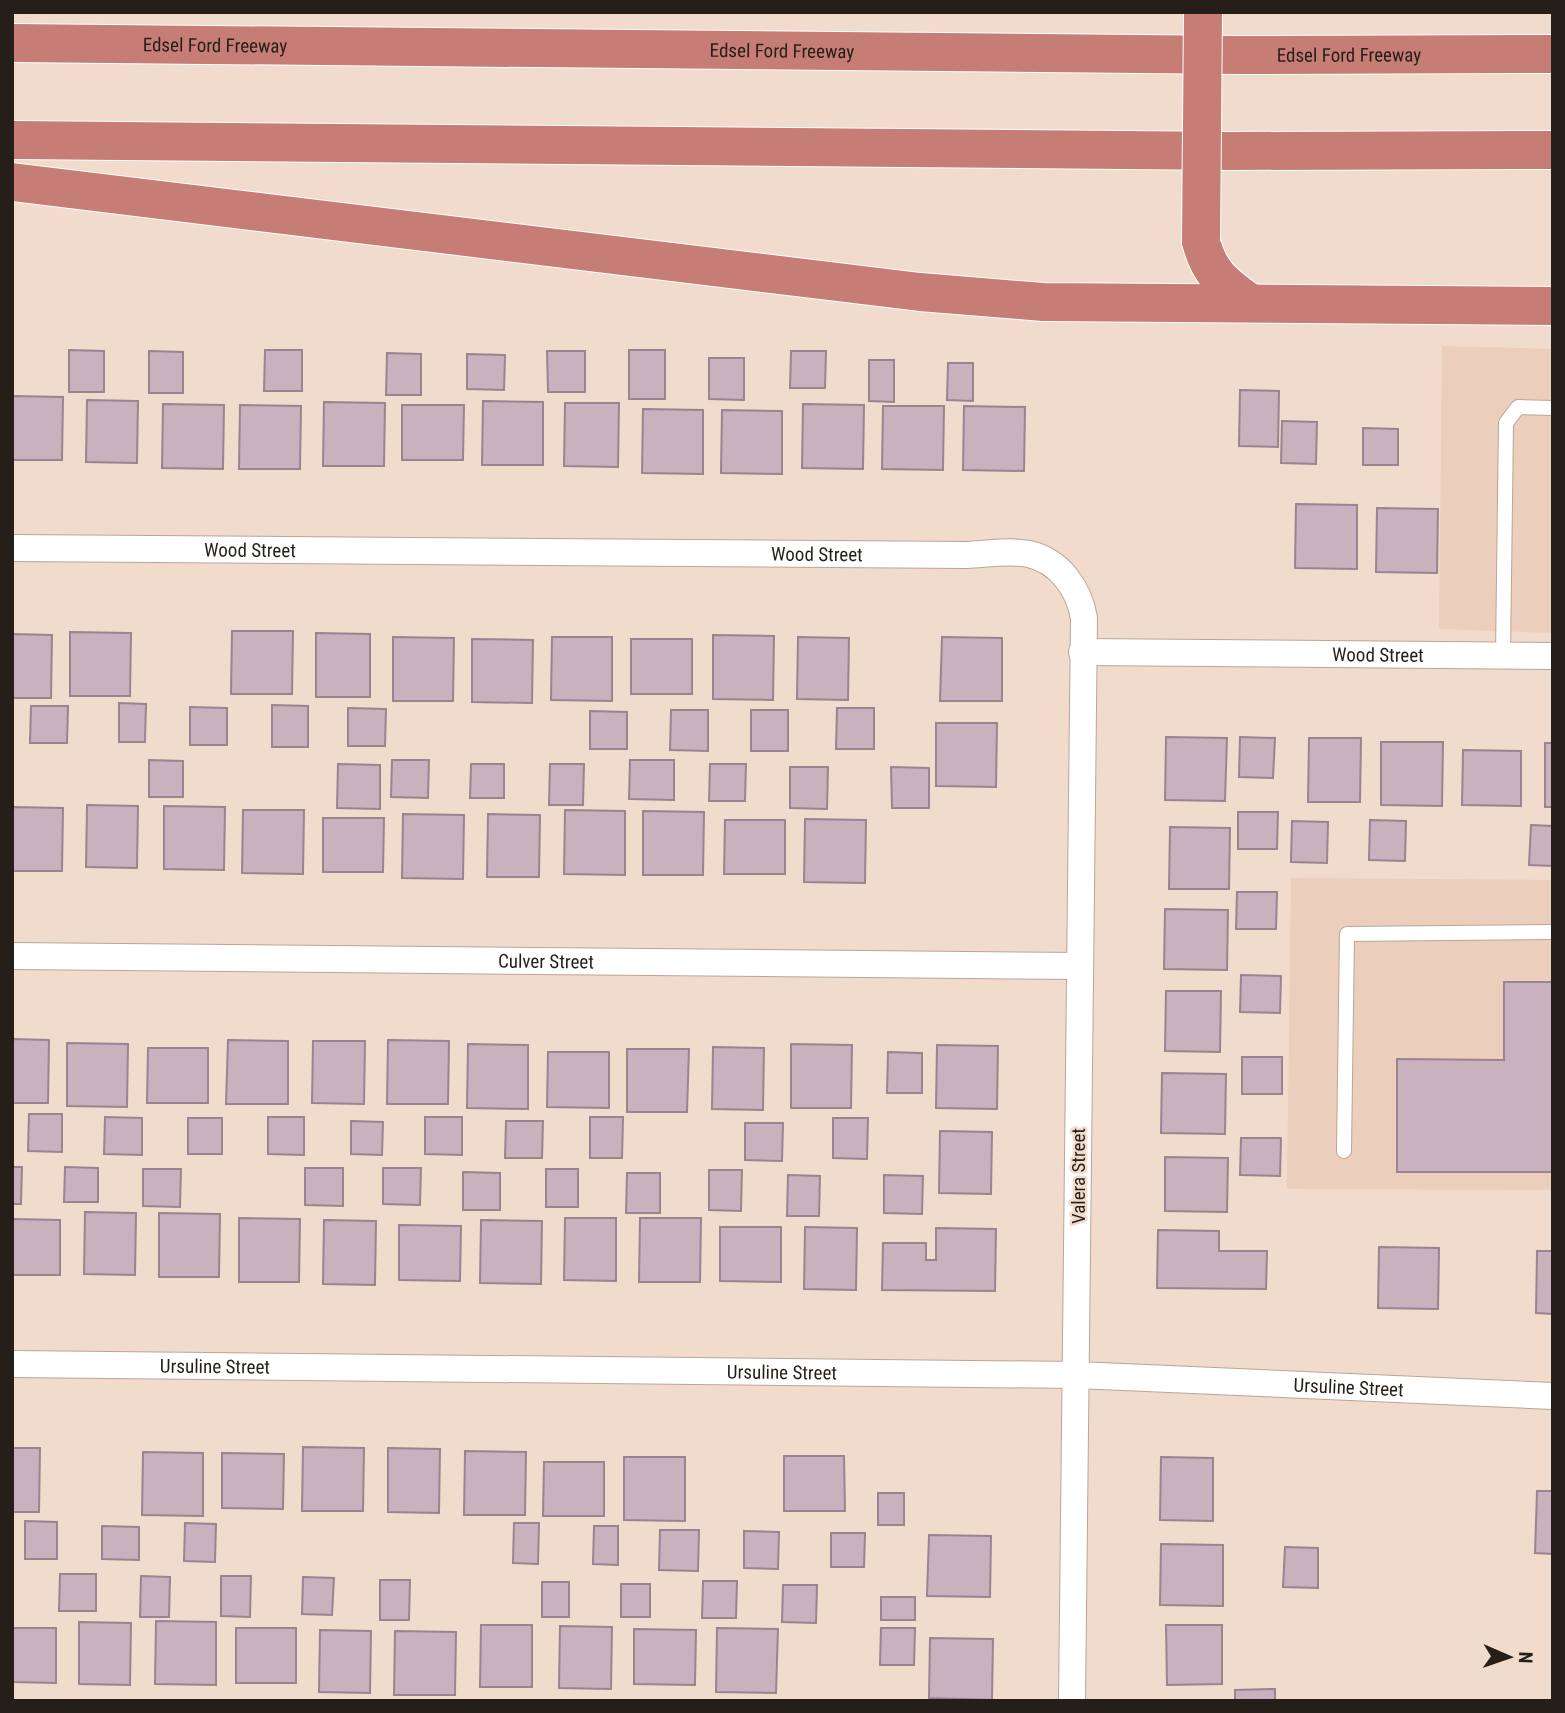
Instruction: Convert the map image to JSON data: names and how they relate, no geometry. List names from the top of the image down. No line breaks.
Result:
{"streets":{"highway":["Edsel Ford Freeway"],"street":["Wood Street","Culver Street","Valera Street","Ursuline Street"]},"crossings":[["Wood Street","Valera Street"],["Culver Street","Valera Street"],["Valera Street","Ursuline Street"]],"north":"right"}
